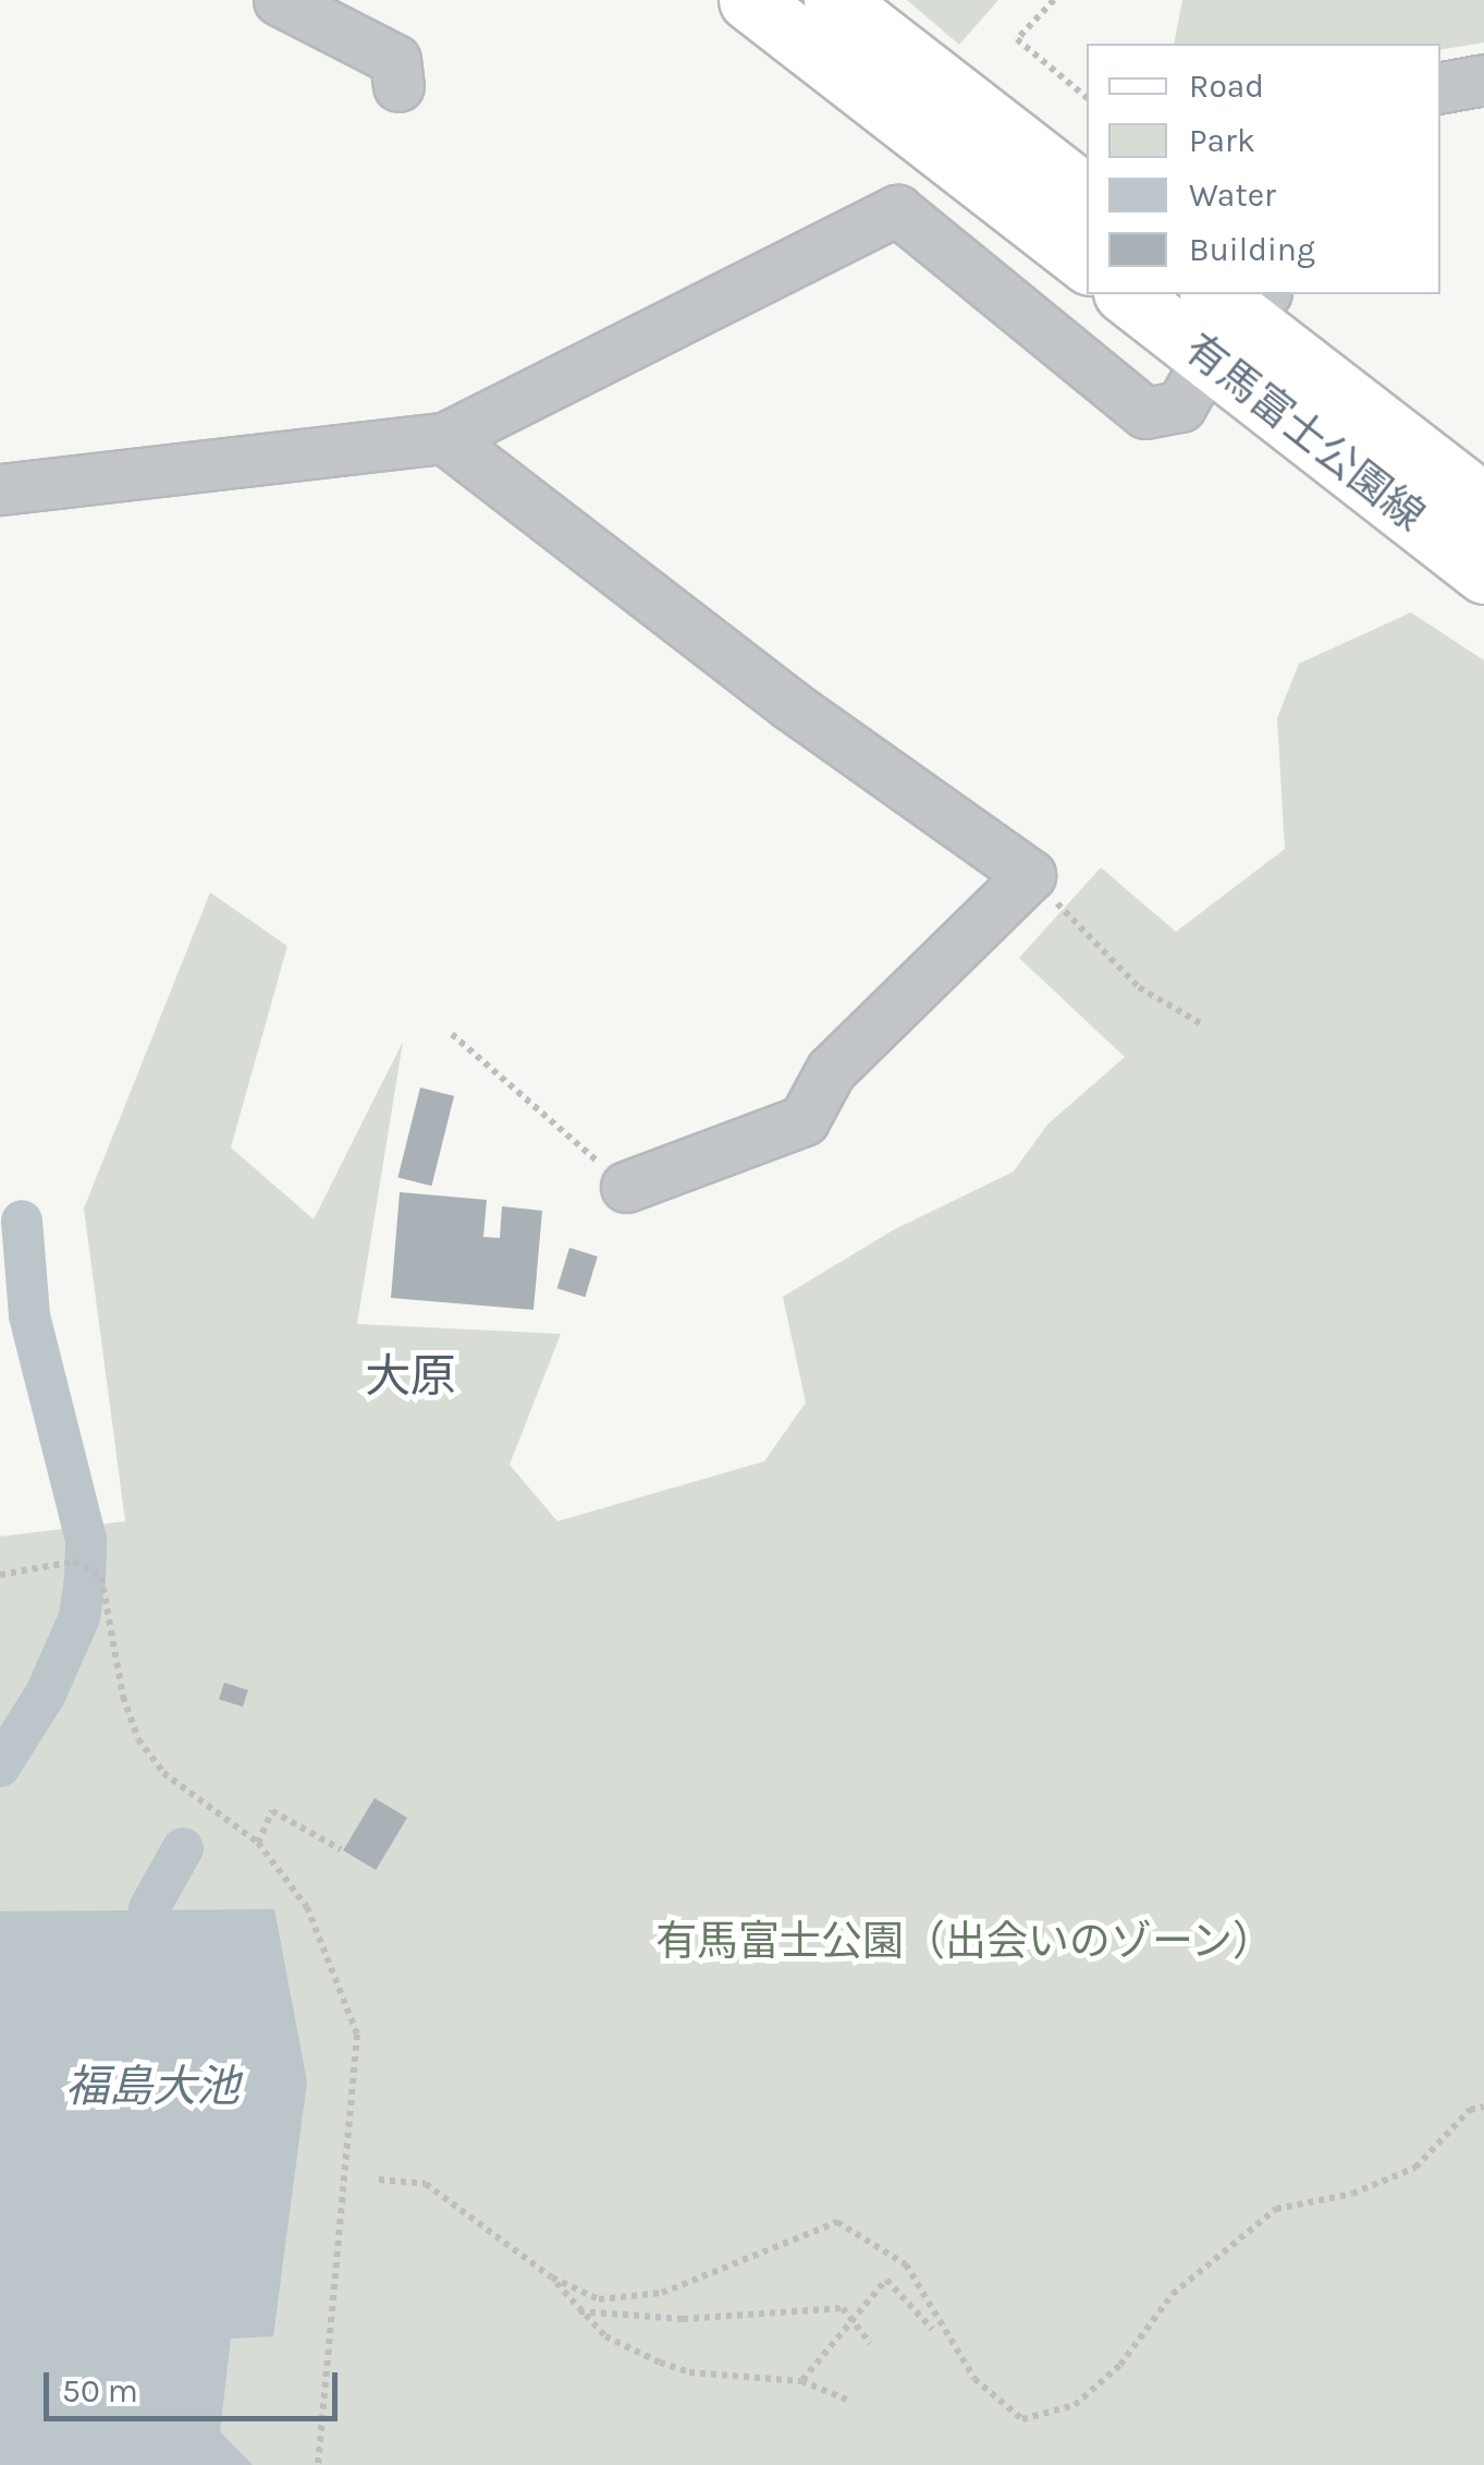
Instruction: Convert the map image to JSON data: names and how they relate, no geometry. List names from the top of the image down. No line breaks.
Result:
{"streets":{"main road":["有馬富士公園線"]},"districts":["大原"],"water":["福島大池"],"parks":["有馬富士公園（出会いのゾーン）"],"legend":["Road","Park","Water","Building"],"scale_bar":"50 m"}
